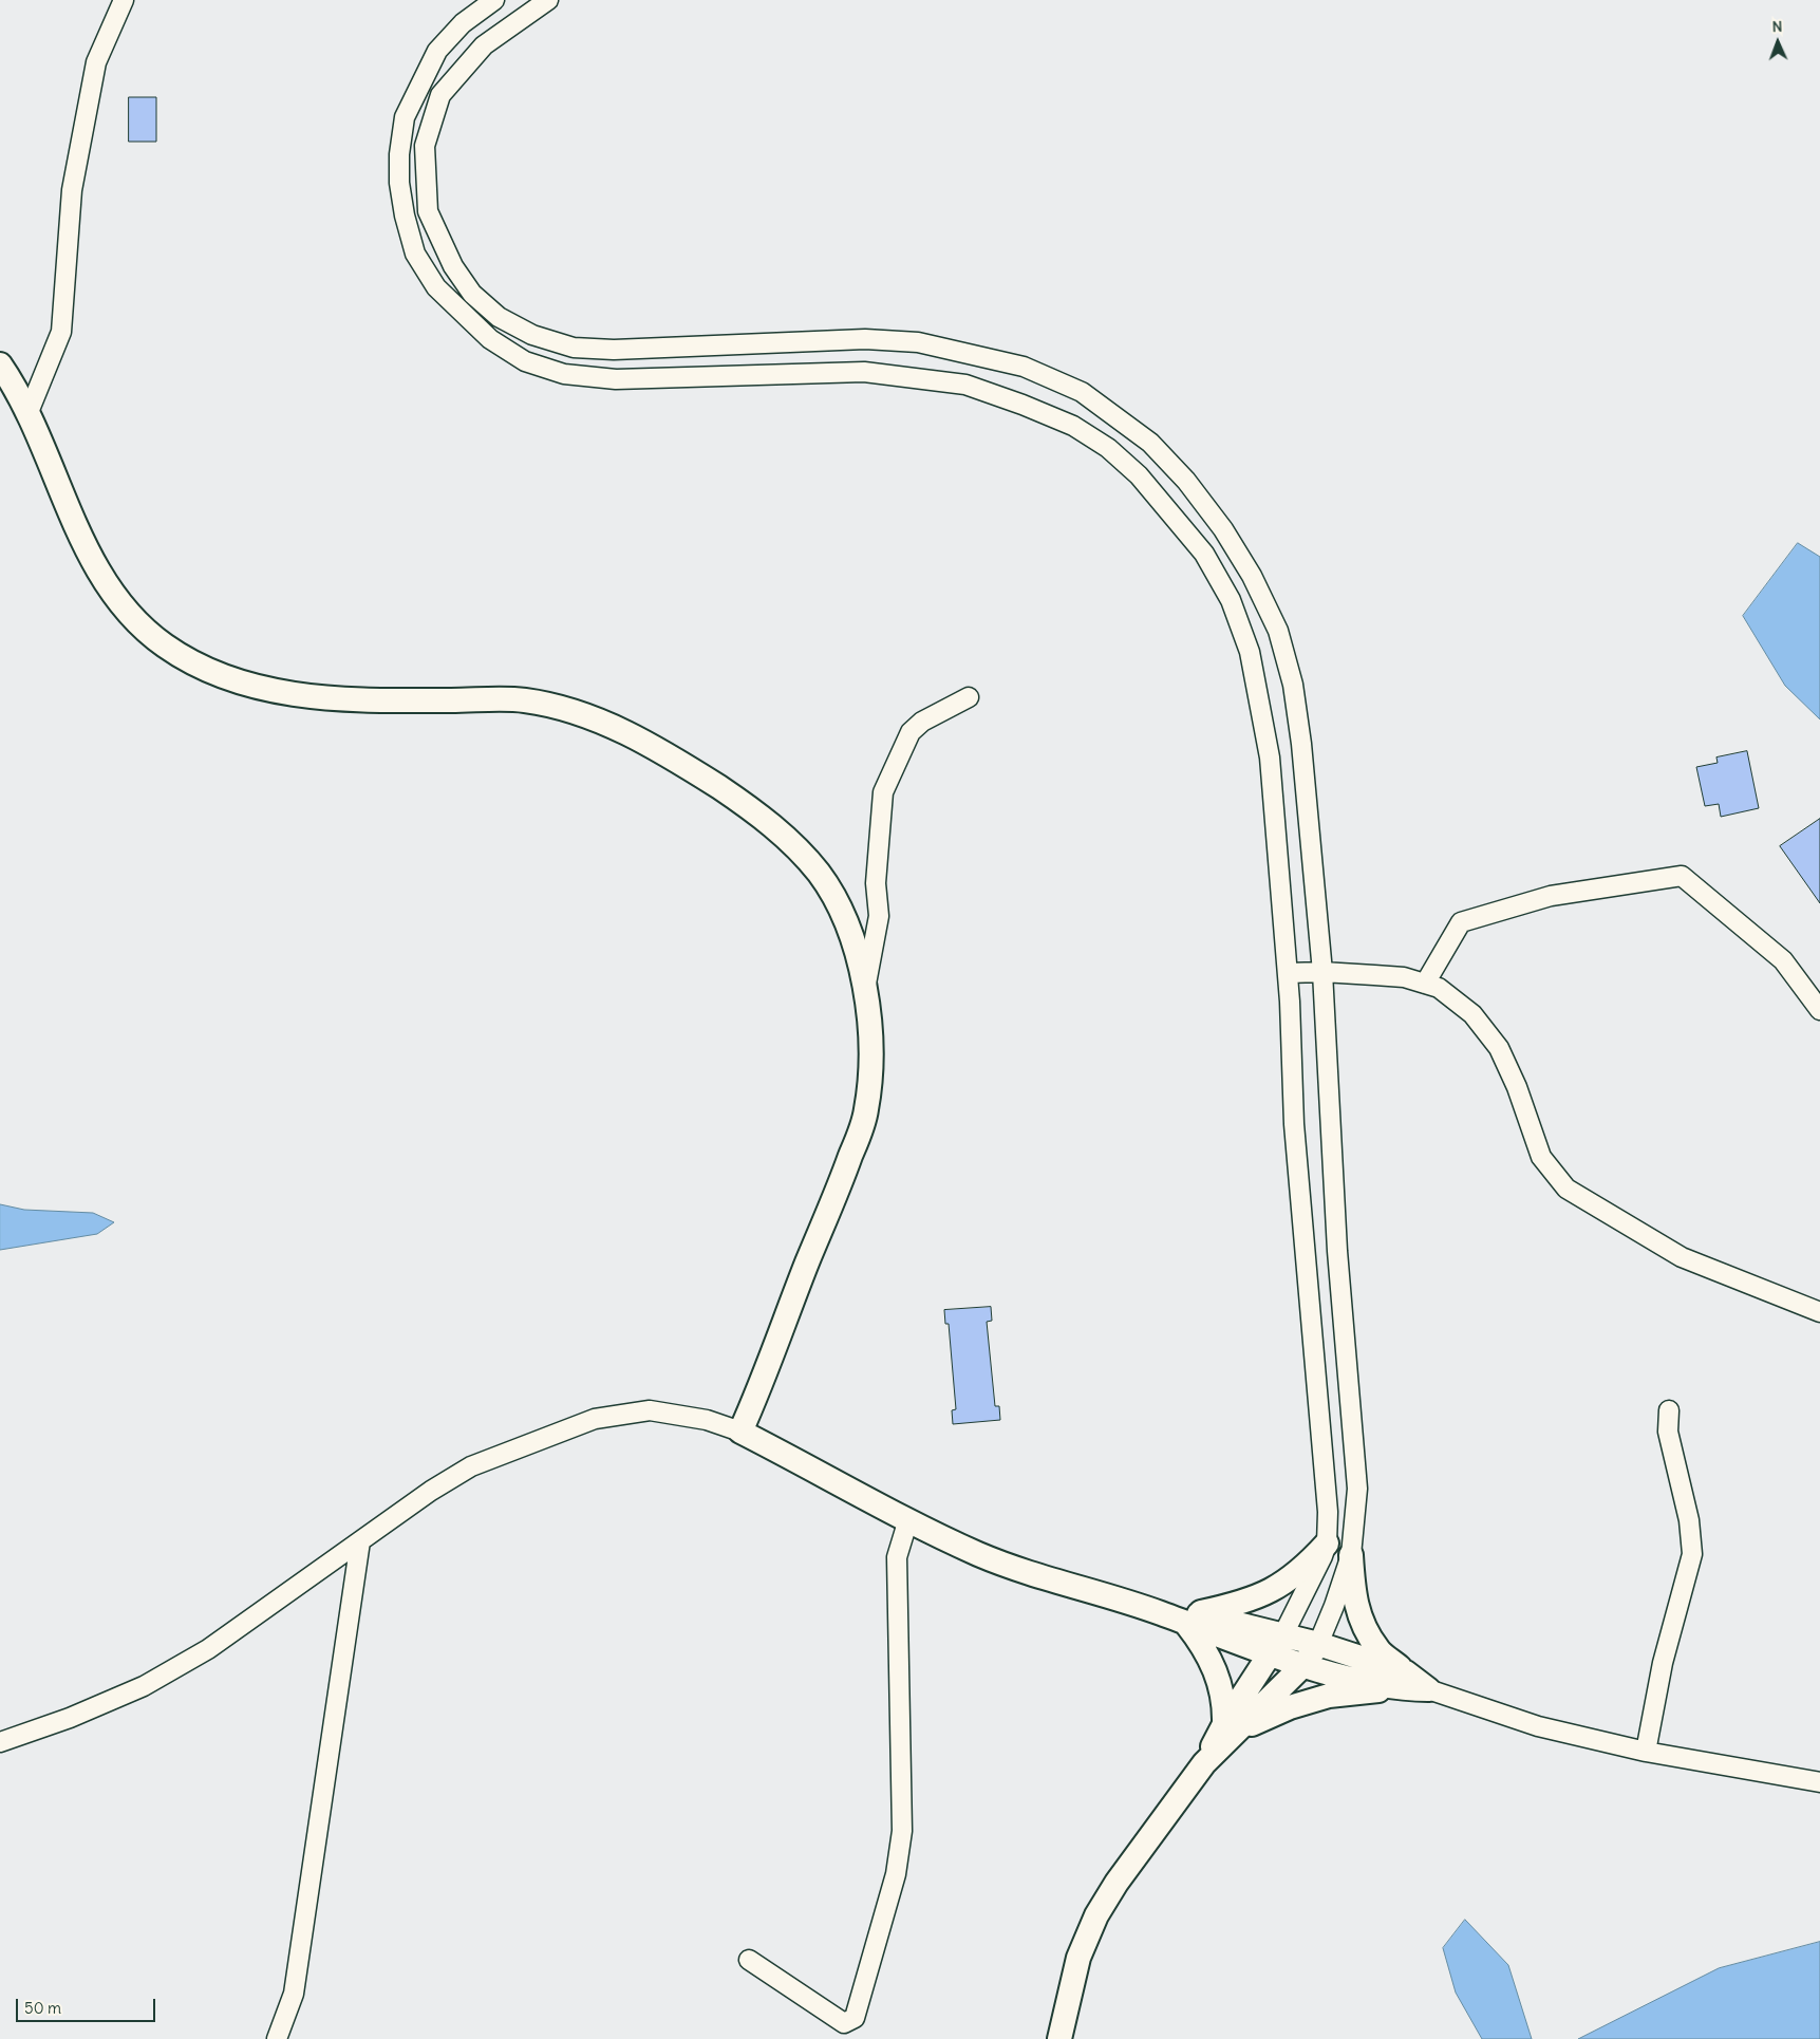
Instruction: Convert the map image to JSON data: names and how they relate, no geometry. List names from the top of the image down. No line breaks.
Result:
{"scale_bar":"50 m","north":"top"}
